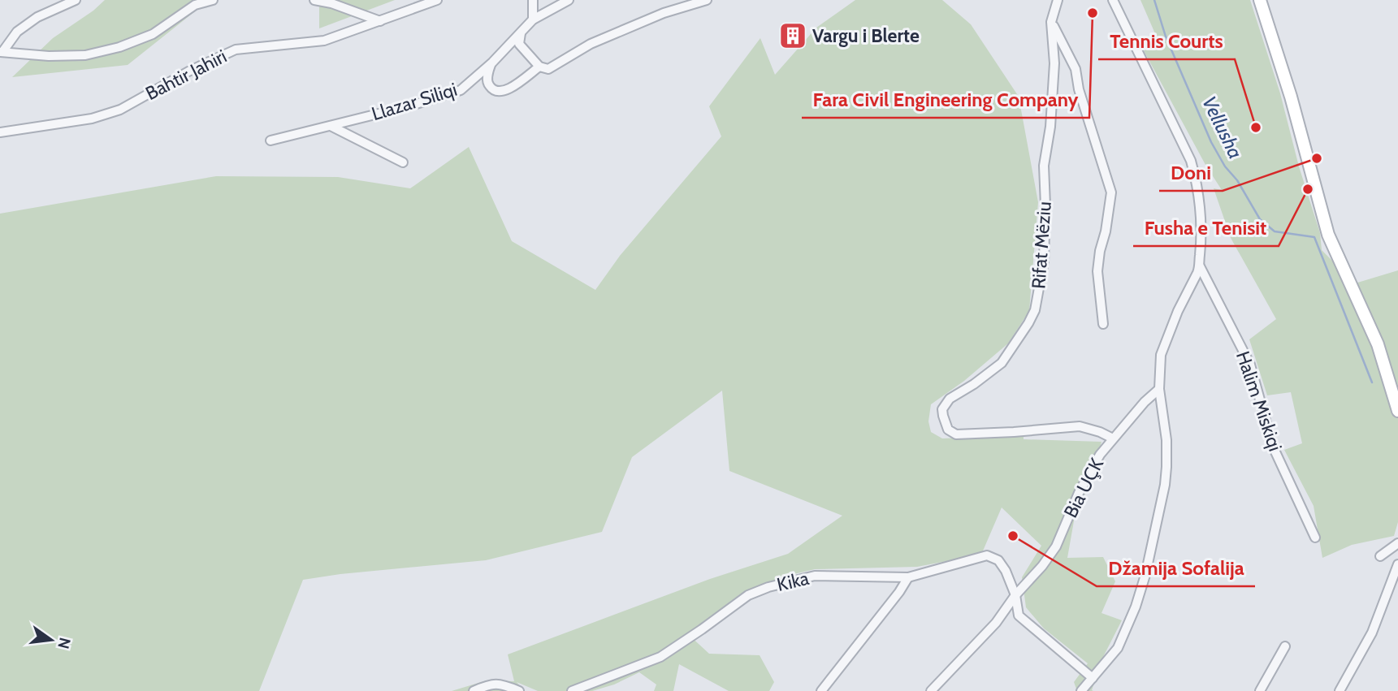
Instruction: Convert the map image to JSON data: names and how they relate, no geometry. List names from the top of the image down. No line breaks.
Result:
{"streets":{"street":["Bahtir Jahiri","Llazar Siliqi","Rifat Mëziu","Halim Miskiqi","Bia UÇK","Kika"]},"crossings":[["Rifat Mëziu","Bia UÇK"],["Bia UÇK","Kika"]],"water":["Vellusha"],"places":{"other":["Fara Civil Engineering Company","Tennis Courts","Doni","Fusha e Tenisit","Džamija Sofalija"],"building":["Vargu i Blerte"]},"north":"right"}
